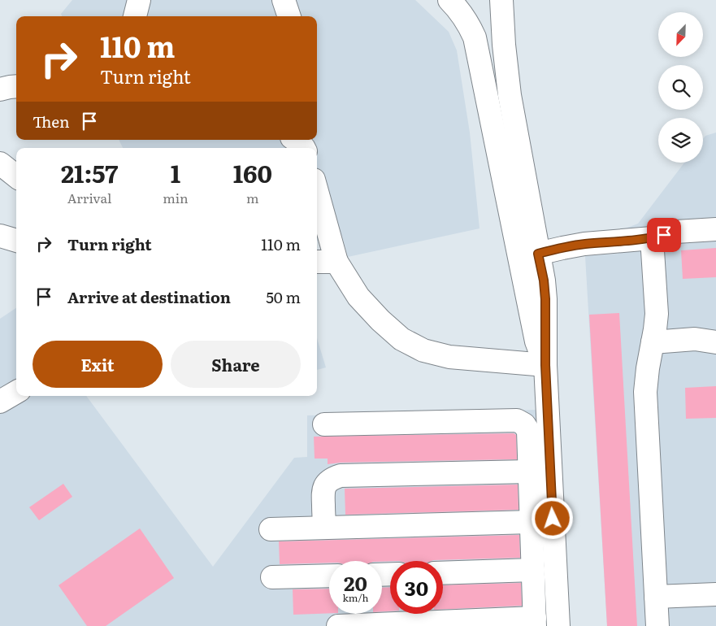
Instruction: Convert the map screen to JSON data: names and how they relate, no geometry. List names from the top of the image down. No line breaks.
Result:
{"north":"bottom left","page":{"turn":["110 m","Turn right"],"then":"Then","eta":["21:57","Arrival","1","min","160","m"],"list":[{"name":"Turn right","value":"110 m"},{"name":"Arrive at destination","value":"50 m"}],"buttons":["Exit","Share"],"speed":"20 km/h","limit":"30"}}
